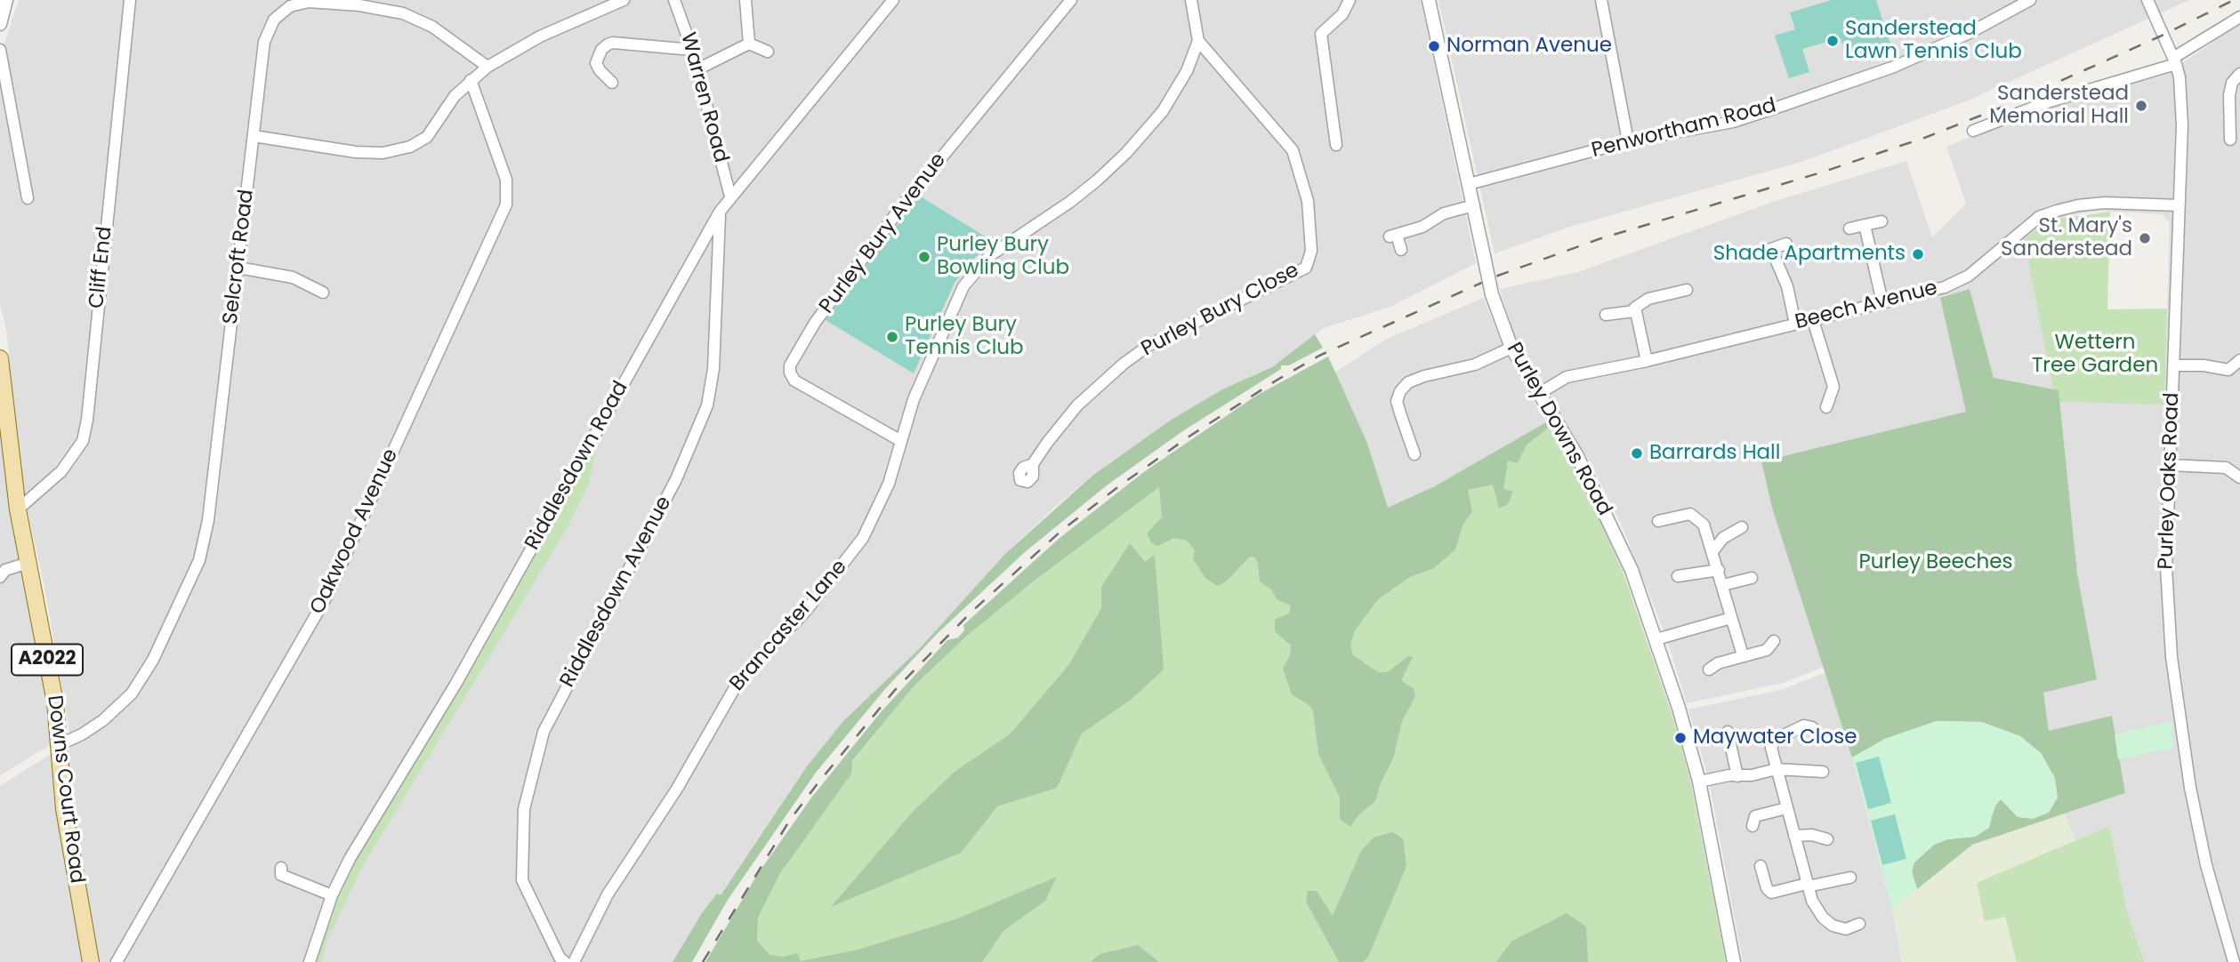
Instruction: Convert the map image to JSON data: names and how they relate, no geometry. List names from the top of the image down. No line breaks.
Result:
{"streets":{"main road":["A2022","Downs Court Road"],"street":["Warren Road","Penwortham Road","Purley Bury Avenue","Selcroft Road","Cliff End","Beech Avenue","Purley Bury Close","Purley Downs Road","Riddlesdown Road","Purley Oaks Road","Oakwood Avenue","Riddlesdown Avenue","Brancaster Lane"]},"crossings":[["Warren Road","Riddlesdown Road"],["Penwortham Road","Purley Downs Road"],["Purley Bury Avenue","Brancaster Lane"],["Selcroft Road","Downs Court Road"],["Cliff End","Downs Court Road"],["Beech Avenue","Purley Downs Road"],["Beech Avenue","Purley Oaks Road"],["Purley Bury Close","Brancaster Lane"],["Riddlesdown Road","Riddlesdown Avenue"]],"parks":["Wettern Tree Garden","Purley Beeches"],"places":["Sanderstead Lawn Tennis Club","Norman Avenue","Sanderstead Memorial Hall","St. Mary's Sanderstead","Shade Apartments","Purley Bury Bowling Club","Purley Bury Tennis Club","Barrards Hall","Maywater Close"]}
